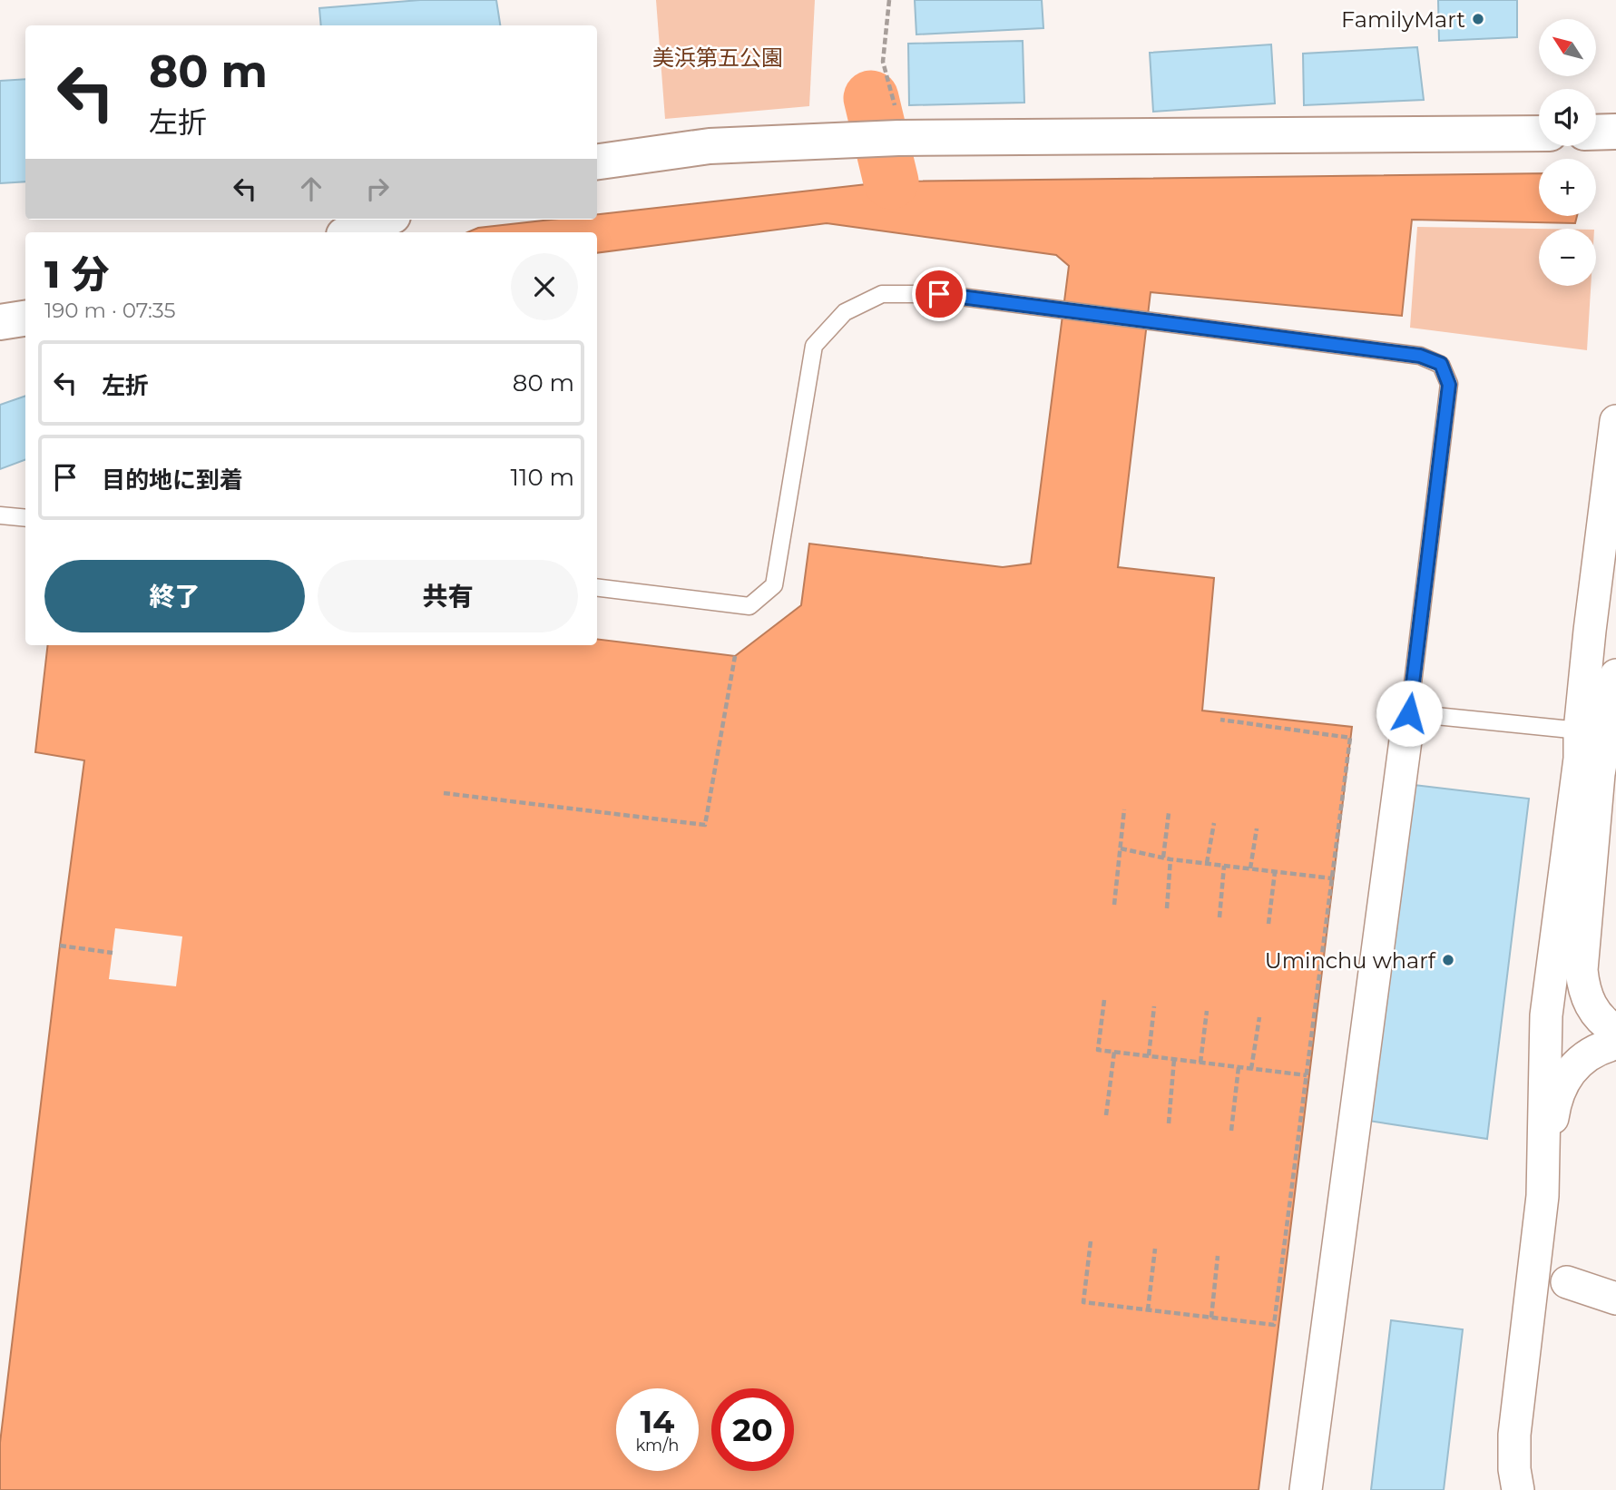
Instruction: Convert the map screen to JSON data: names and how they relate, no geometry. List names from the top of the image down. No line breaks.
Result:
{"parks":["美浜第五公園"],"places":["FamilyMart","Uminchu wharf"],"north":"top left","page":{"map_buttons":["+","−"],"turn":["80 m","左折"],"heading":["1 分","190 m · 07:35"],"list":[{"name":"左折","value":"80 m"},{"name":"目的地に到着","value":"110 m"}],"buttons":["終了","共有"],"speed":"14 km/h","limit":"20"}}
